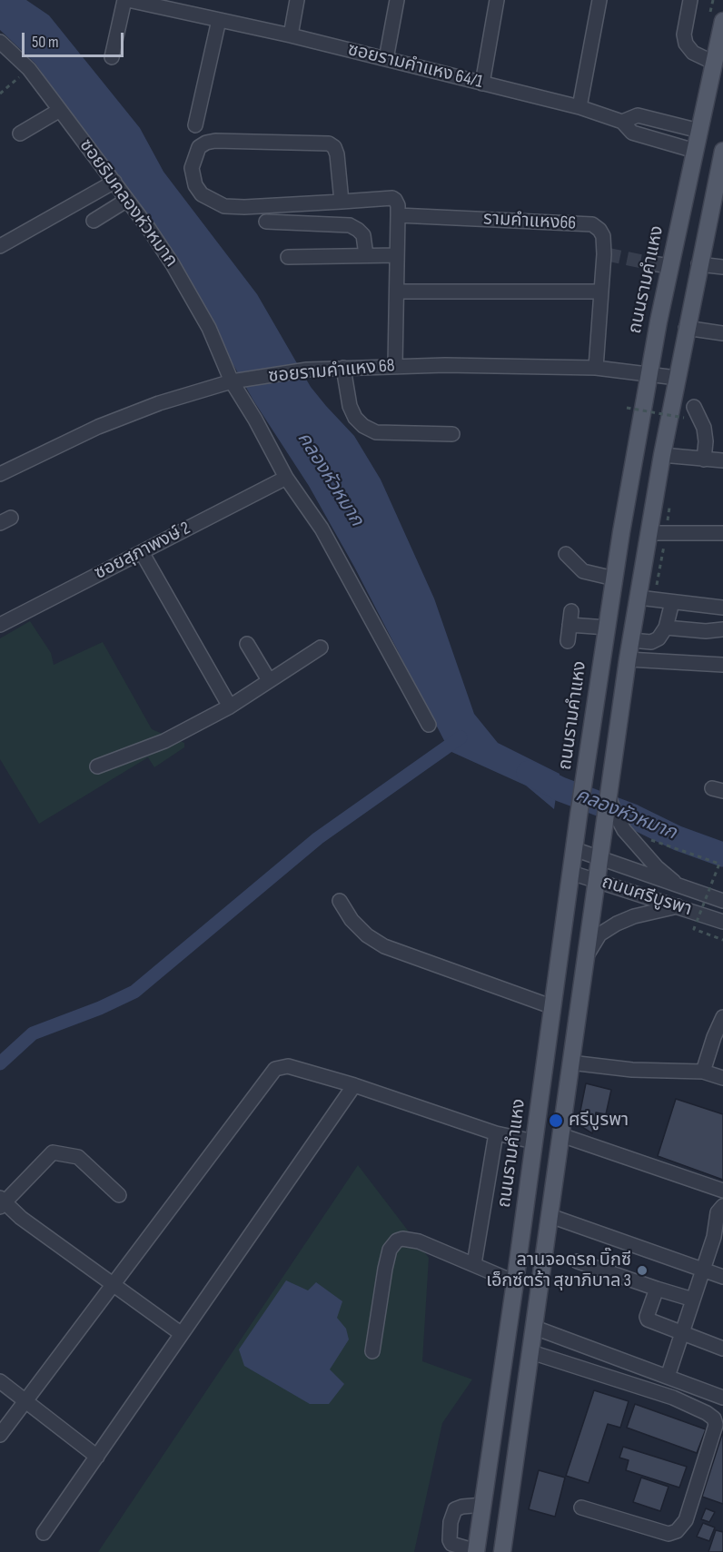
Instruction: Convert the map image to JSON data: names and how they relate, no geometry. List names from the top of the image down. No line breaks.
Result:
{"streets":{"main road":["ถนนรามคำแหง"],"street":["ซอยรามคำแหง 64/1","ซอยริมคลองหัวหมาก","รามคำแหง66","ซอยรามคำแหง 68","ซอยสุภาพงษ์ 2","ถนนศรีบูรพา"]},"crossings":[["ซอยรามคำแหง 64/1","ถนนรามคำแหง"],["ซอยริมคลองหัวหมาก","ซอยรามคำแหง 68"],["ซอยริมคลองหัวหมาก","ซอยสุภาพงษ์ 2"],["รามคำแหง66","ซอยรามคำแหง 68"],["ถนนรามคำแหง","ซอยรามคำแหง 68"],["ถนนรามคำแหง","ถนนศรีบูรพา"]],"water":["คลองหัวหมาก"],"places":["ศรีบูรพา","ลานจอดรถ บิ๊กซี เอ็กซ์ตร้า สุขาภิบาล 3"],"scale_bar":"50 m"}
